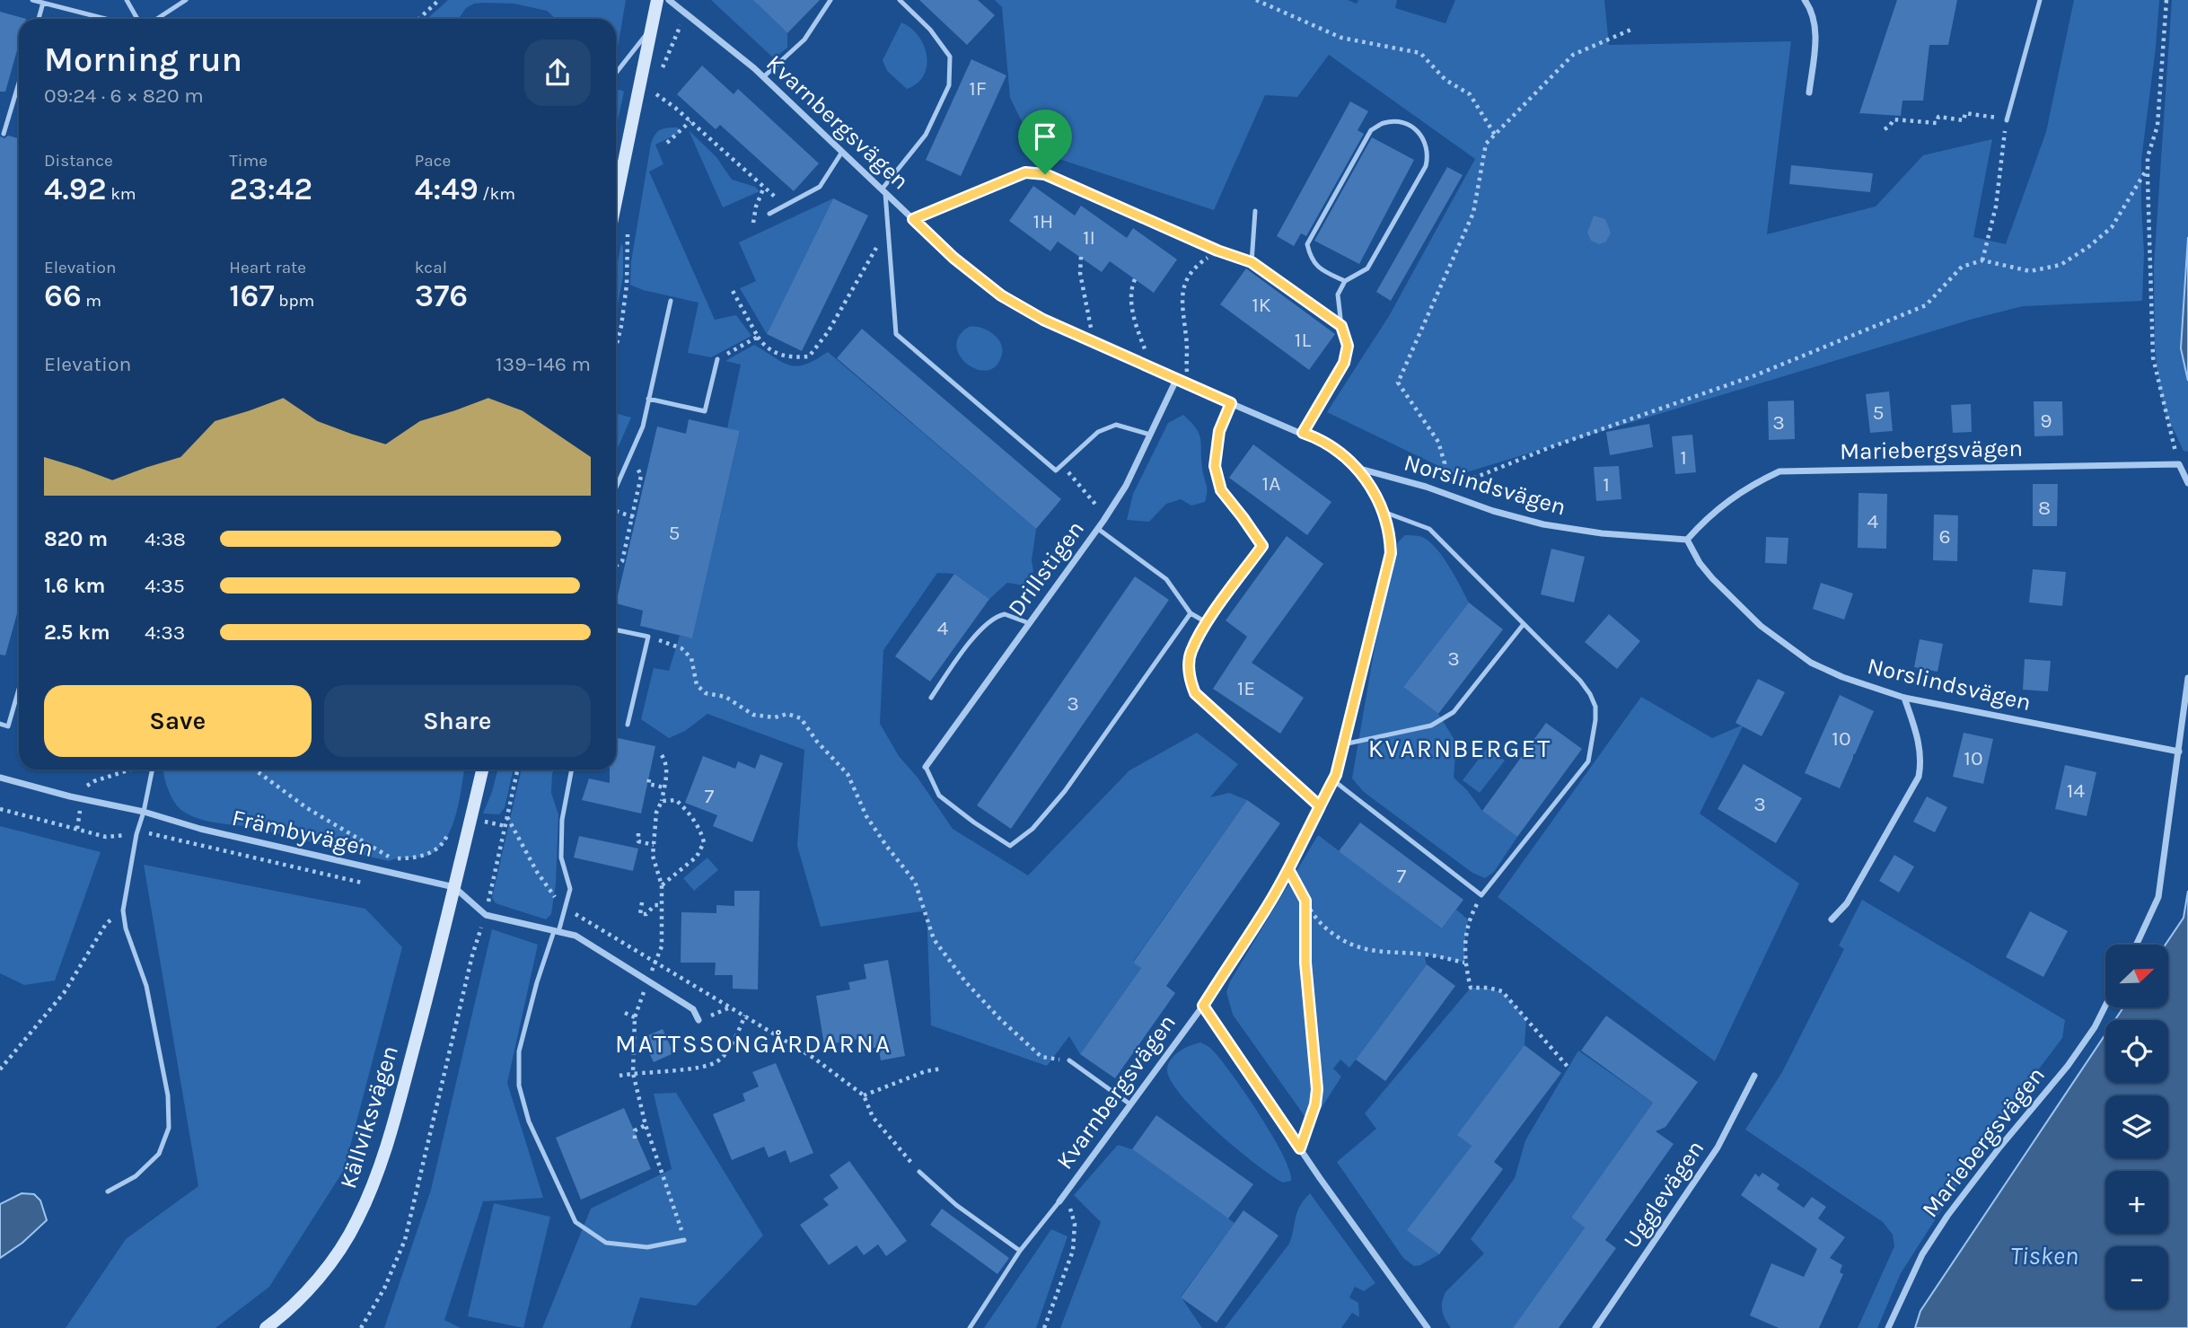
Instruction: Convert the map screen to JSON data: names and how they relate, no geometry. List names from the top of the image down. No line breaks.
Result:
{"streets":{"street":["Kvarnbergsvägen","Mariebergsvägen","Norslindsvägen","Drillstigen","Främbyvägen","Källviksvägen","Ugglevägen"]},"crossings":[["Kvarnbergsvägen","Norslindsvägen"],["Kvarnbergsvägen","Drillstigen"],["Mariebergsvägen","Norslindsvägen"],["Främbyvägen","Källviksvägen"]],"districts":["KVARNBERGET","MATTSSONGÅRDARNA"],"water":["Tisken"],"house_numbers":["1F","1H","1I","1K","1L","5","9","3","1","1A","1","8","4","5","6","4","3","1E","3","10","10","14","7","3","7"],"north":"top right","page":{"heading":["Morning run","09:24 · 6 × 820 m"],"stats":[["Distance","4.92 km"],["Time","23:42"],["Pace","4:49 /km"],["Elevation","66 m"],["Heart rate","167 bpm"],["kcal","376"]],"chart":["Elevation","139–146 m"],"list":[{"name":"820 m","note":"4:38"},{"name":"1.6 km","note":"4:35"},{"name":"2.5 km","note":"4:33"}],"buttons":["Save","Share"],"map_buttons":["+","−"]}}
